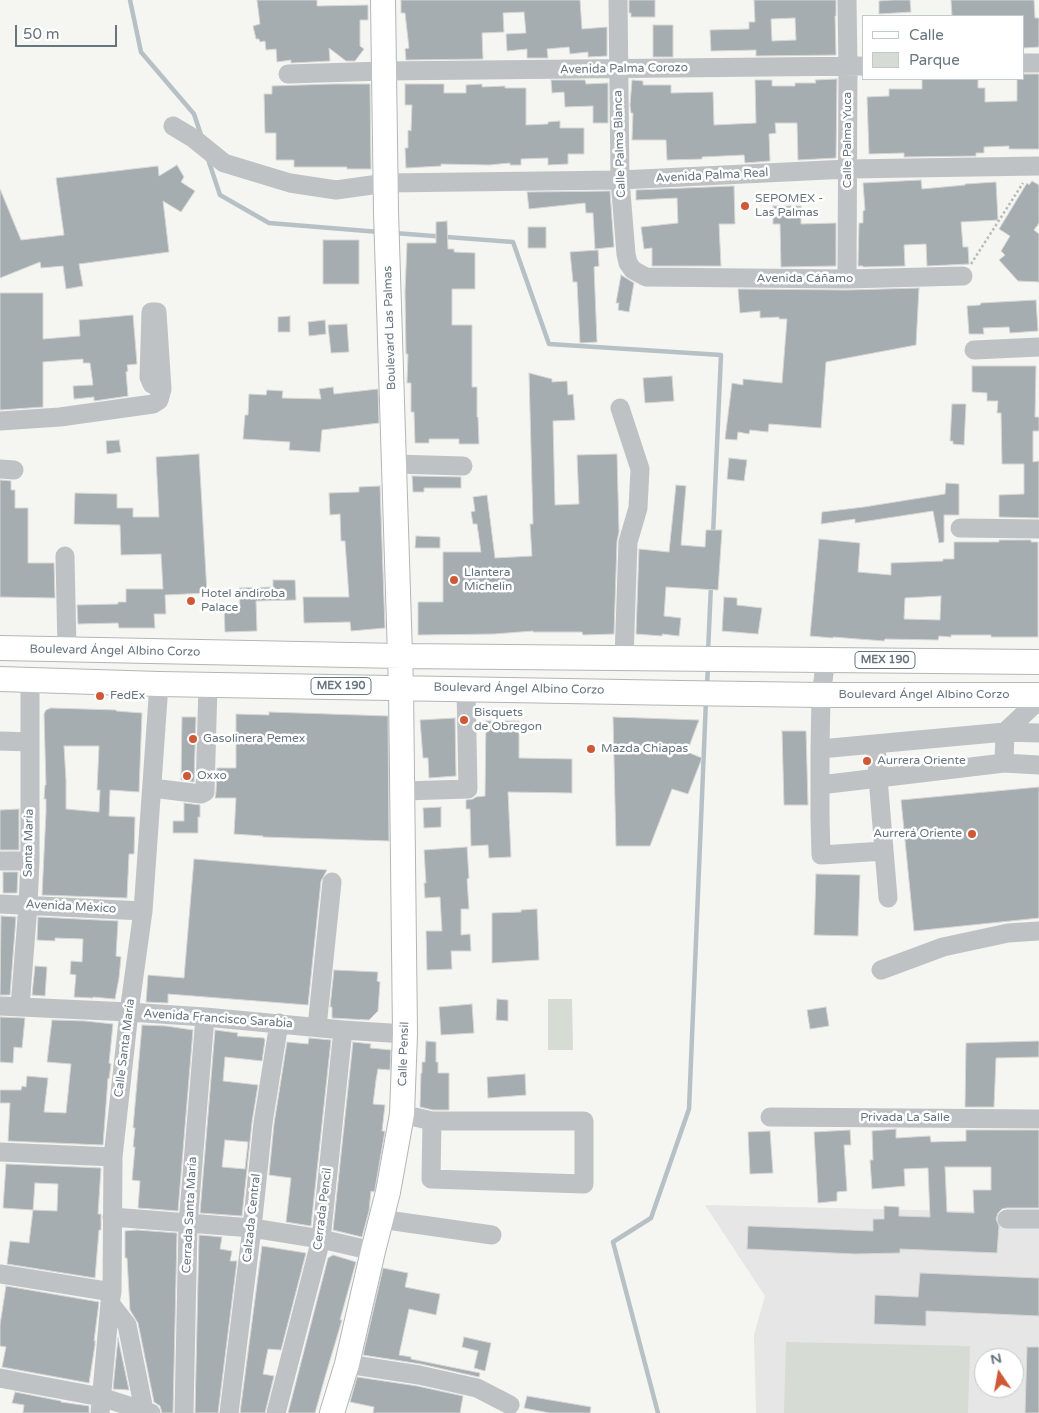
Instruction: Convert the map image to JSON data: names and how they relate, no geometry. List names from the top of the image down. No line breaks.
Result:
{"streets":{"main road":["Boulevard Las Palmas","Boulevard Ángel Albino Corzo","MEX 190","Calle Pensil"],"street":["Avenida Palma Corozo","Calle Palma Yuca","Calle Palma Blanca","Avenida Palma Real","Avenida Cáñamo","Santa María","Avenida México","Avenida Francisco Sarabia","Calle Santa María","Privada La Salle","Cerrada Pencil","Cerrada Santa María","Calzada Central"]},"crossings":[["Avenida Palma Corozo","Calle Palma Yuca"],["Avenida Palma Corozo","Calle Palma Blanca"],["Avenida Palma Corozo","Boulevard Las Palmas"],["Calle Palma Yuca","Avenida Palma Real"],["Calle Palma Yuca","Avenida Cáñamo"],["Calle Palma Blanca","Avenida Palma Real"],["Calle Palma Blanca","Avenida Cáñamo"],["Avenida Palma Real","Boulevard Las Palmas"],["Boulevard Las Palmas","Boulevard Ángel Albino Corzo"],["Boulevard Las Palmas","Calle Pensil"],["Boulevard Ángel Albino Corzo","Santa María"],["Boulevard Ángel Albino Corzo","Calle Santa María"],["Boulevard Ángel Albino Corzo","Calle Pensil"],["Santa María","Avenida México"],["Santa María","Avenida Francisco Sarabia"],["Avenida México","Calle Santa María"],["Avenida Francisco Sarabia","Calle Santa María"],["Avenida Francisco Sarabia","Calle Pensil"],["Avenida Francisco Sarabia","Cerrada Pencil"],["Avenida Francisco Sarabia","Cerrada Santa María"],["Avenida Francisco Sarabia","Calzada Central"]],"places":["SEPOMEX - Las Palmas","Llantera Michelin","Hotel andiroba Palace","FedEx","Bisquets de Obregon","Gasolinera Pemex","Mazda Chiapas","Aurrera Oriente","Oxxo","Aurrerá Oriente"],"legend":["Calle","Parque"],"scale_bar":"50 m","north":"top"}
